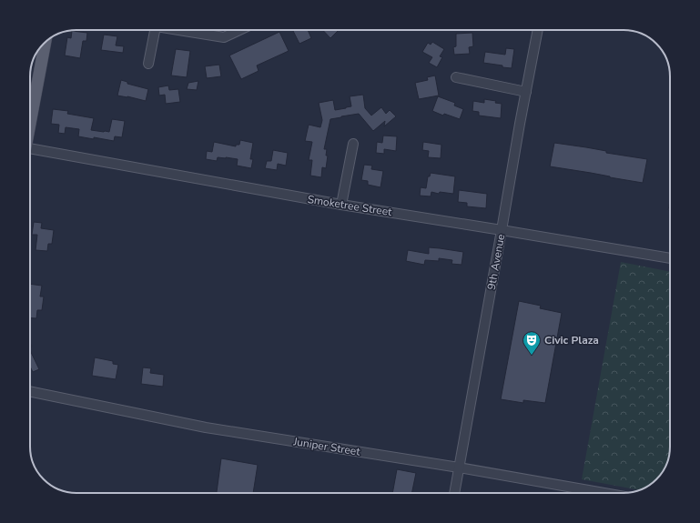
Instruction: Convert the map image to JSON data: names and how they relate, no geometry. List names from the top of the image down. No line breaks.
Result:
{"streets":{"street":["Smoketree Street","9th Avenue","Juniper Street"]},"crossings":[["Smoketree Street","9th Avenue"],["9th Avenue","Juniper Street"]],"places":{"theatre":["Civic Plaza"]}}
